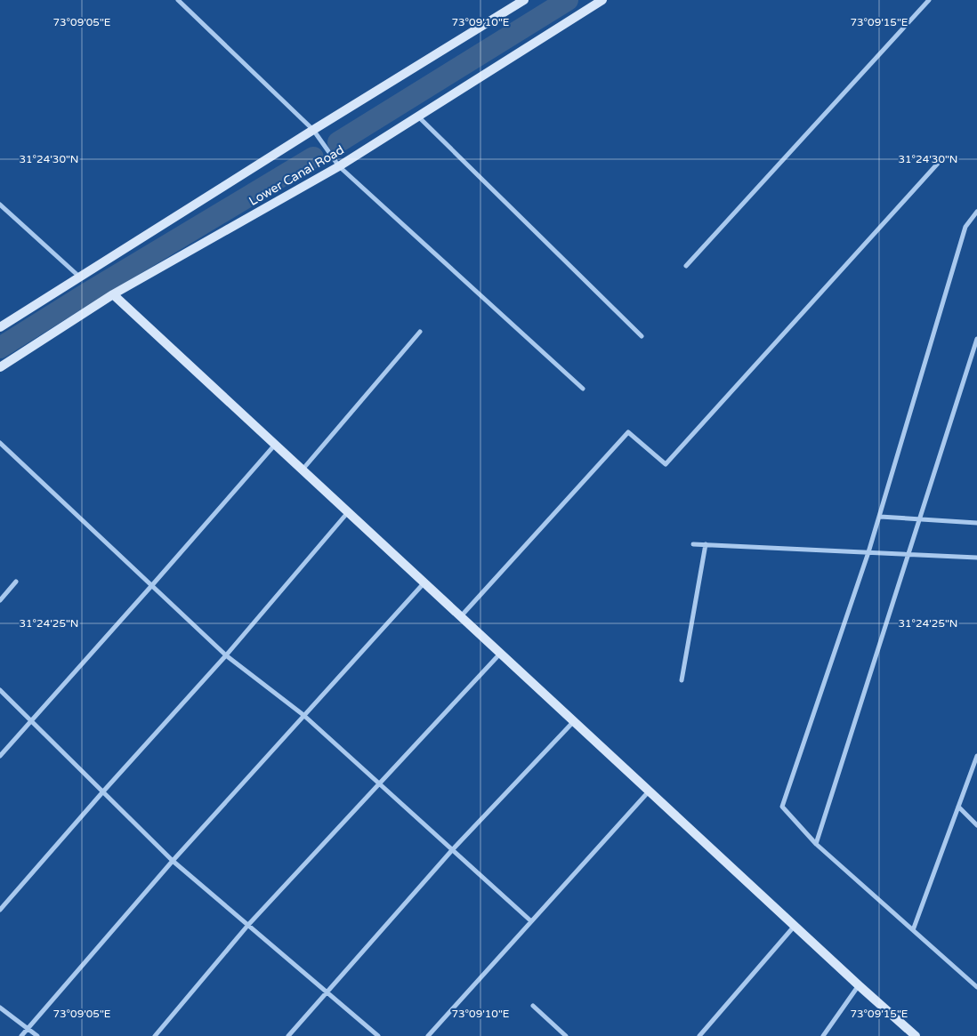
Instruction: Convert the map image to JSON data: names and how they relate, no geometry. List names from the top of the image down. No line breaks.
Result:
{"streets":{"main road":["Lower Canal Road"]},"coordinates":["73°09'05\"E","73°09'10\"E","73°09'15\"E","31°24'30\"N","31°24'25\"N"]}
